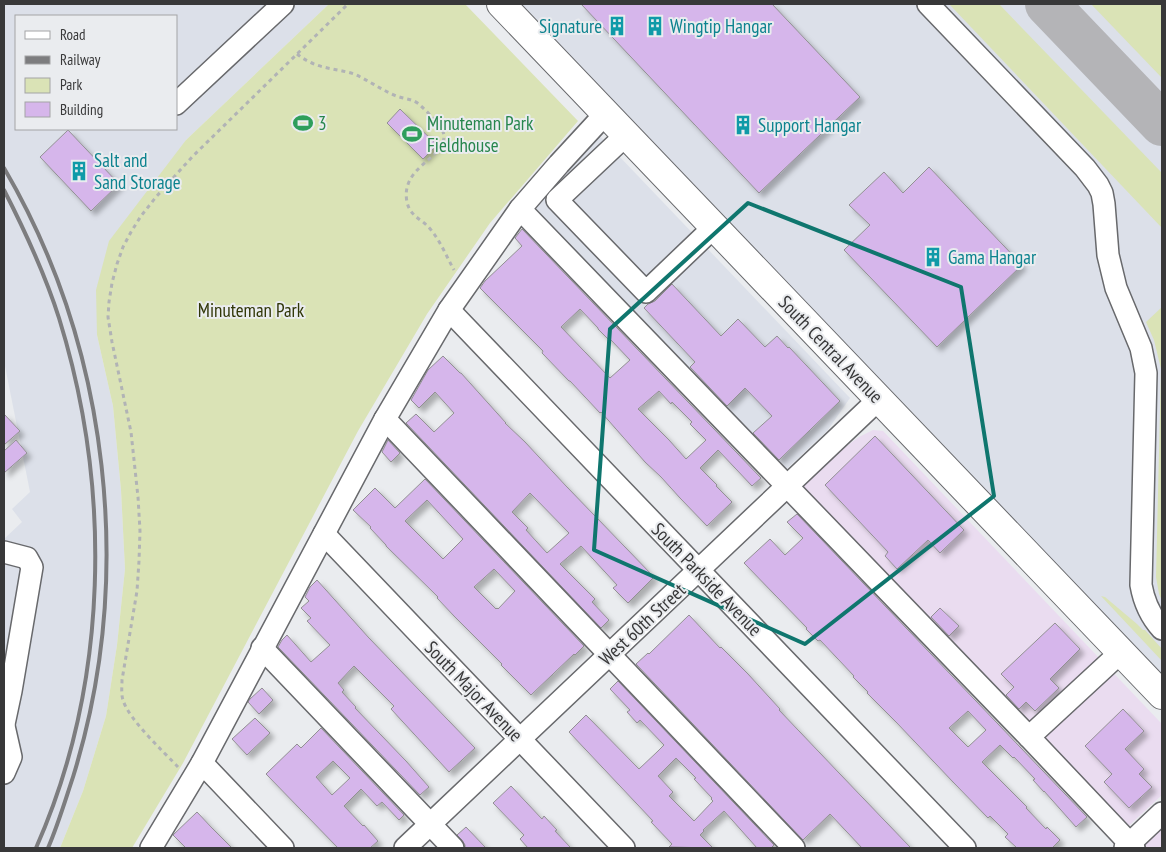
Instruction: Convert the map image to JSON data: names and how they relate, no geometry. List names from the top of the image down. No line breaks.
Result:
{"streets":{"main road":["South Central Avenue"],"street":["South Parkside Avenue","West 60th Street","South Major Avenue"]},"crossings":[["South Central Avenue","West 60th Street"],["South Parkside Avenue","West 60th Street"],["West 60th Street","South Major Avenue"]],"parks":["Minuteman Park"],"places":{"building":["Signature","Wingtip Hangar","Support Hangar","Salt and Sand Storage","Gama Hangar"],"sports":["3","Minuteman Park Fieldhouse"]},"legend":["Road","Railway","Park","Building"]}
